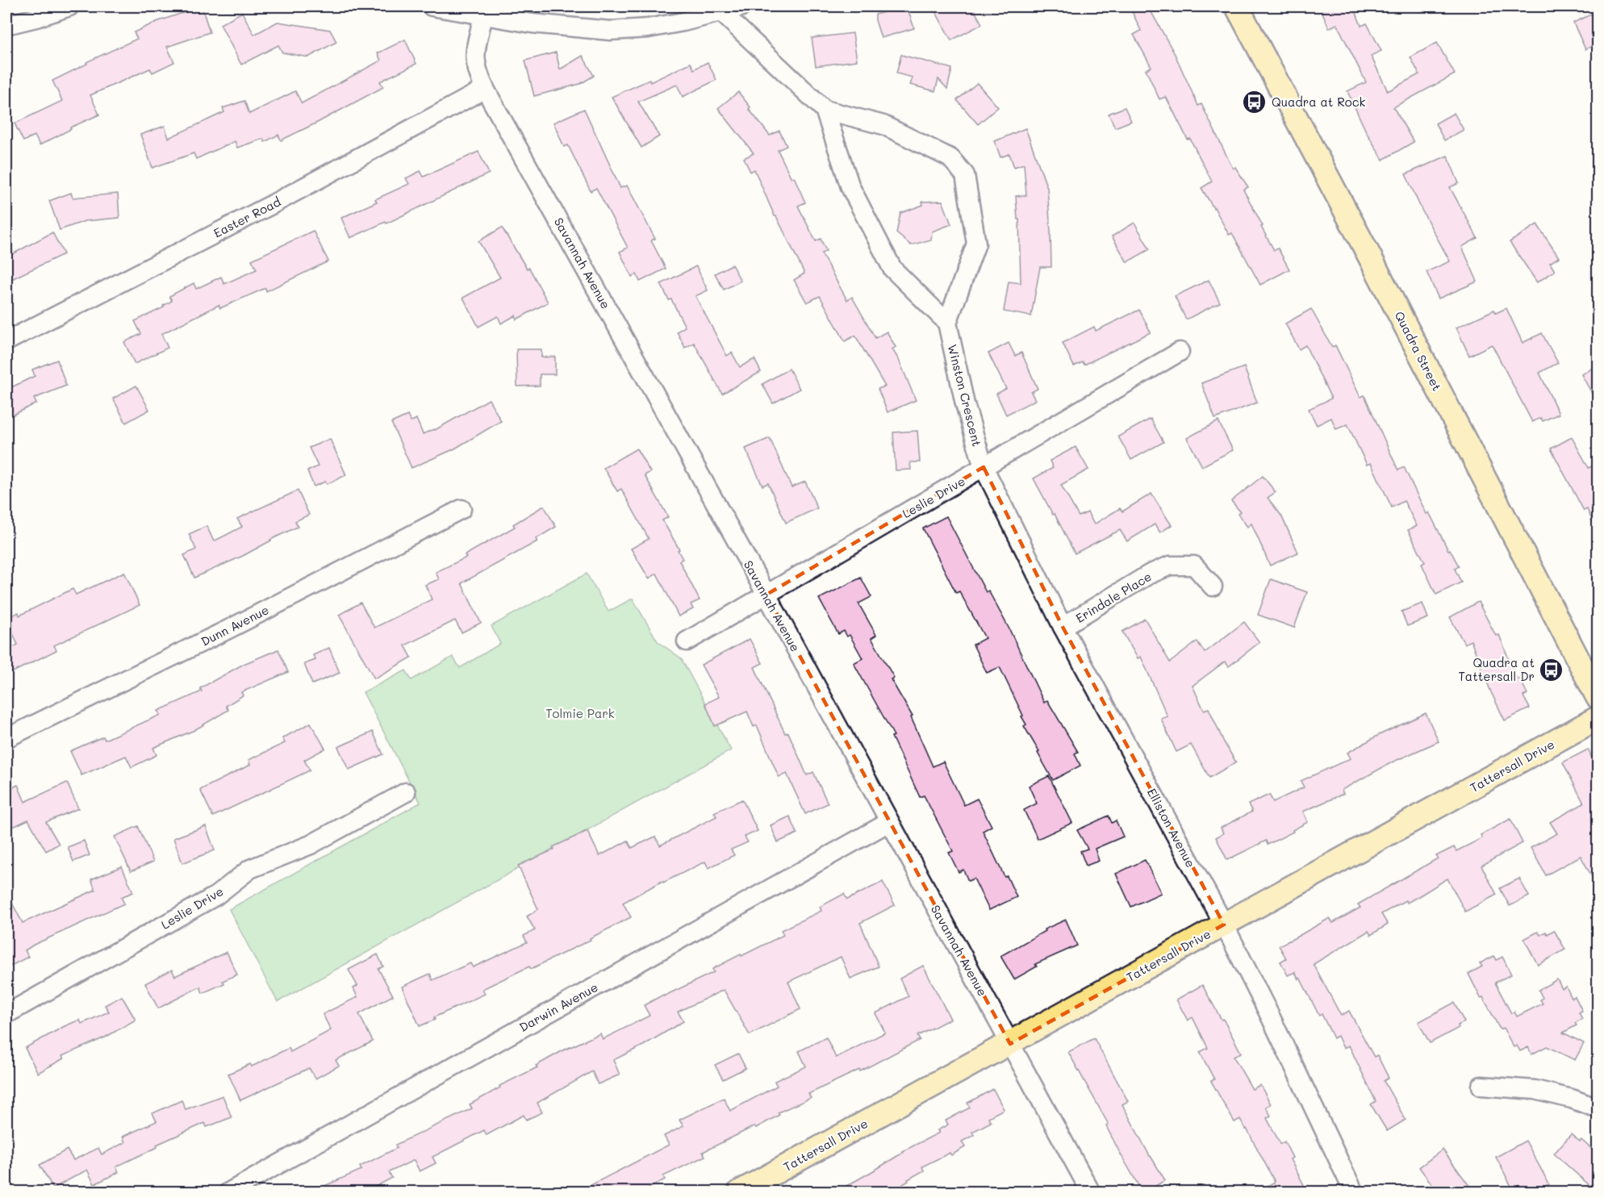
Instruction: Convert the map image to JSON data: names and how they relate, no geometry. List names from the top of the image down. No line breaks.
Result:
{"streets":{"main road":["Quadra Street","Tattersall Drive"],"street":["Easter Road","Savannah Avenue","Winston Crescent","Leslie Drive","Erindale Place","Dunn Avenue","Elliston Avenue","Darwin Avenue"]},"crossings":[["Easter Road","Savannah Avenue"],["Savannah Avenue","Leslie Drive"],["Savannah Avenue","Tattersall Drive"],["Savannah Avenue","Darwin Avenue"],["Winston Crescent","Leslie Drive"],["Winston Crescent","Elliston Avenue"],["Leslie Drive","Elliston Avenue"],["Erindale Place","Elliston Avenue"],["Tattersall Drive","Elliston Avenue"]],"parks":["Tolmie Park"],"places":{"bus stop":["Quadra at Rock","Quadra at Tattersall Dr"]}}
